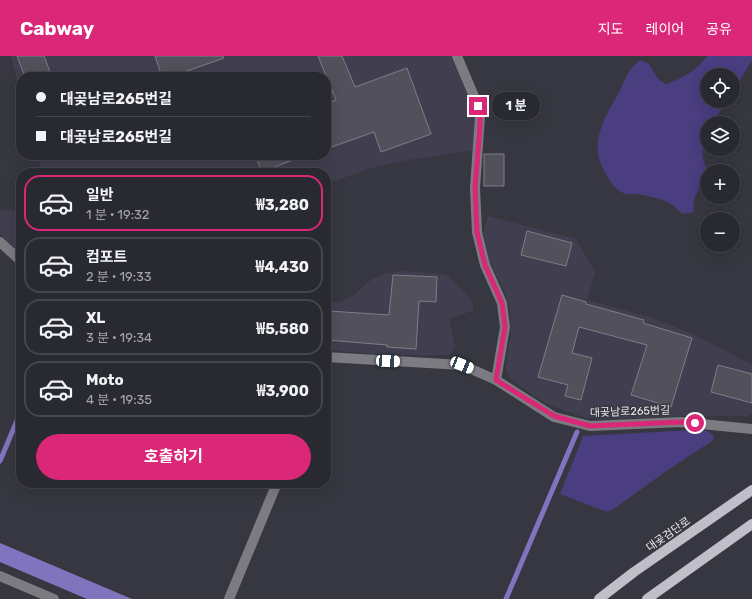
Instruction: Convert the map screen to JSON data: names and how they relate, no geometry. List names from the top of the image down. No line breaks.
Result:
{"streets":{"main road":["대곶검단로"],"lane":["대곶남로265번길"]},"page":{"header":"Cabway","nav":["지도","레이어","공유"],"map_buttons":["+","−"],"banner":["대곶남로265번길","대곶남로265번길"],"bubble":"1 분","list":[{"name":"일반","note":"1 분 · 19:32","value":"₩3,280"},{"name":"컴포트","note":"2 분 · 19:33","value":"₩4,430"},{"name":"XL","note":"3 분 · 19:34","value":"₩5,580"},{"name":"Moto","note":"4 분 · 19:35","value":"₩3,900"}],"buttons":"호출하기"}}
